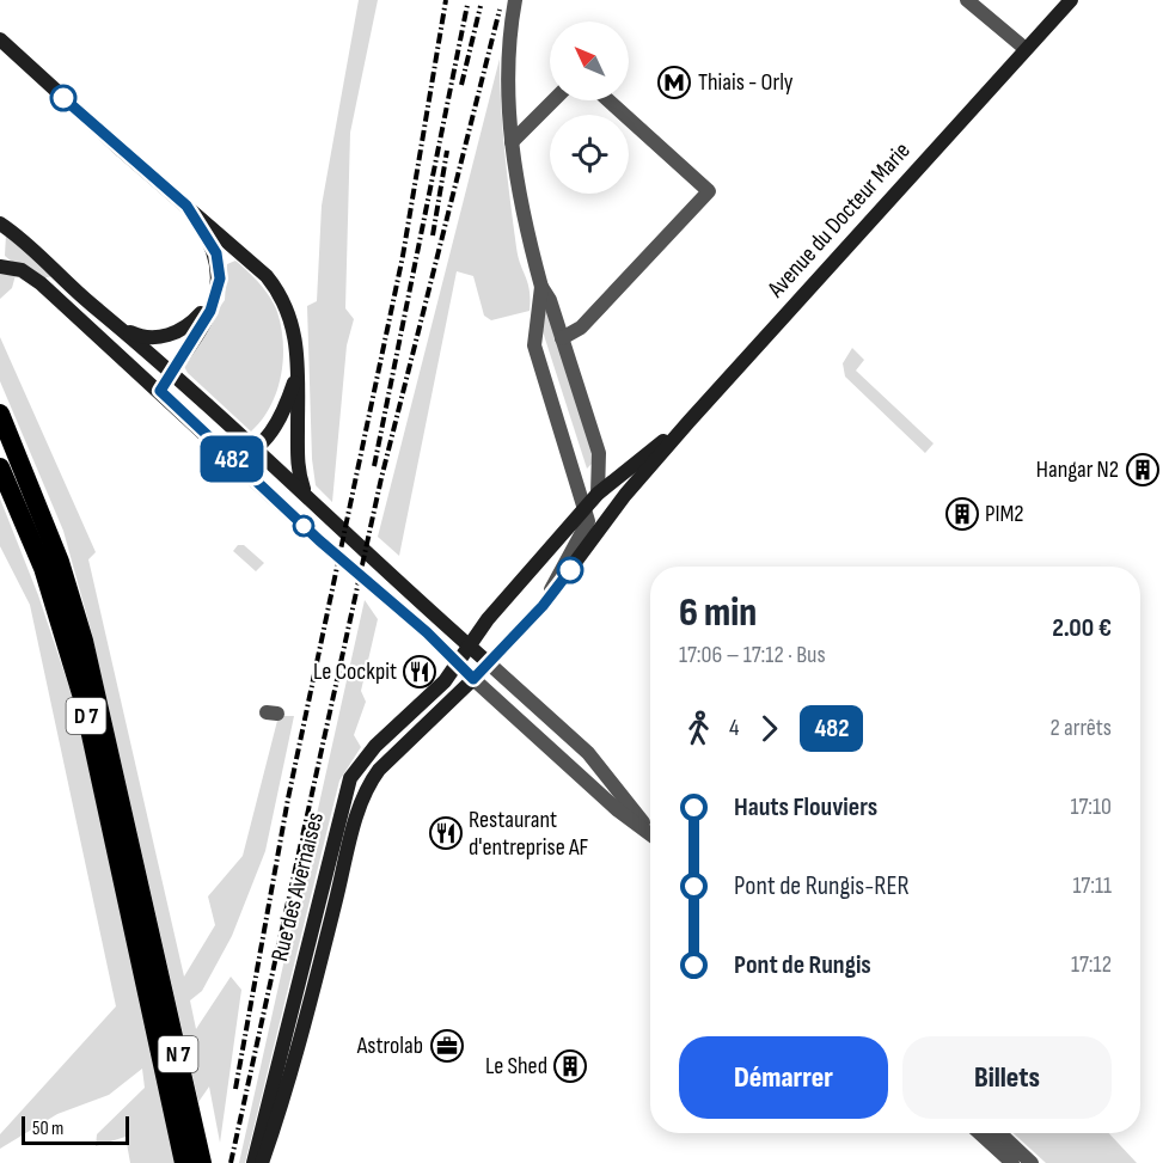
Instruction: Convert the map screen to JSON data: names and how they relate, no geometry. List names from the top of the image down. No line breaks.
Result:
{"streets":{"highway":["D 7","N 7"],"main road":["Avenue du Docteur Marie","Rue des Avernaises"]},"crossings":[["Avenue du Docteur Marie","Rue des Avernaises"],["D 7","N 7"]],"places":{"metro station":["Thiais - Orly"],"building":["Hangar N2","PIM2","Le Shed"],"restaurant":["Le Cockpit","Restaurant d'entreprise AF"],"office":["Astrolab"]},"lines":["bus line 482"],"scale_bar":"50 m","north":"top left","page":{"on_map":"482","heading":["6 min","17:06 – 17:12 · Bus","2.00 €"],"legs":["4","482","2 arrêts"],"list":[{"name":"Hauts Flouviers","value":"17:10"},{"name":"Pont de Rungis-RER","value":"17:11"},{"name":"Pont de Rungis","value":"17:12"}],"buttons":["Démarrer","Billets"],"scale":"50 m"}}
